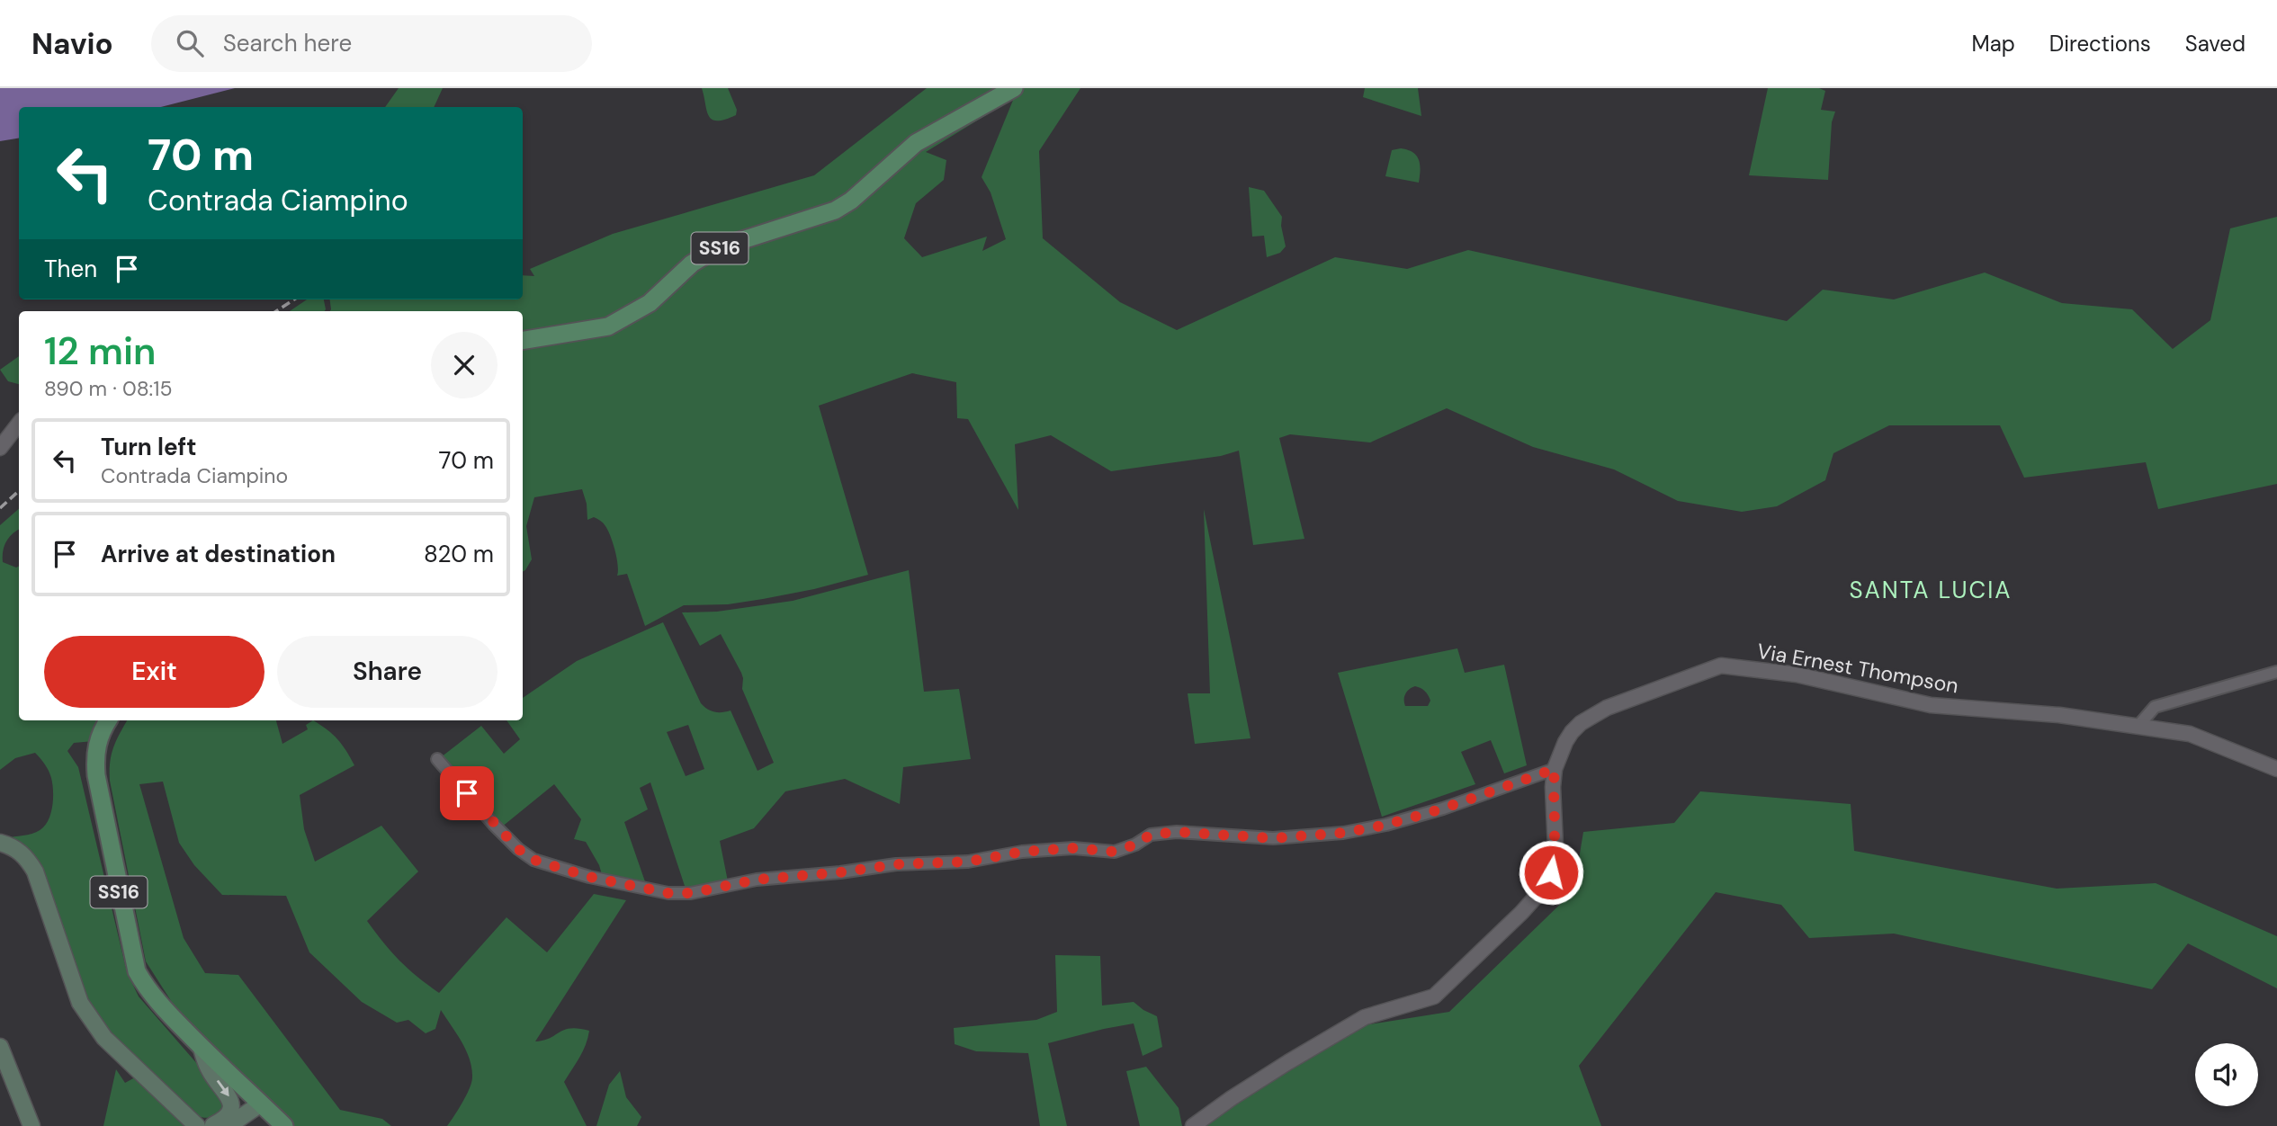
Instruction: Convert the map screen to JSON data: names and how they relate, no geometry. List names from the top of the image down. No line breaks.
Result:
{"streets":{"main road":["SS16"],"street":["Via Ernest Thompson"]},"districts":["SANTA LUCIA"],"page":{"header":"Navio","search":"Search here","nav":["Map","Directions","Saved"],"turn":["70 m","Contrada Ciampino"],"then":"Then","heading":["12 min","890 m · 08:15"],"list":[{"name":"Turn left","note":"Contrada Ciampino","value":"70 m"},{"name":"Arrive at destination","value":"820 m"}],"buttons":["Exit","Share"]}}
